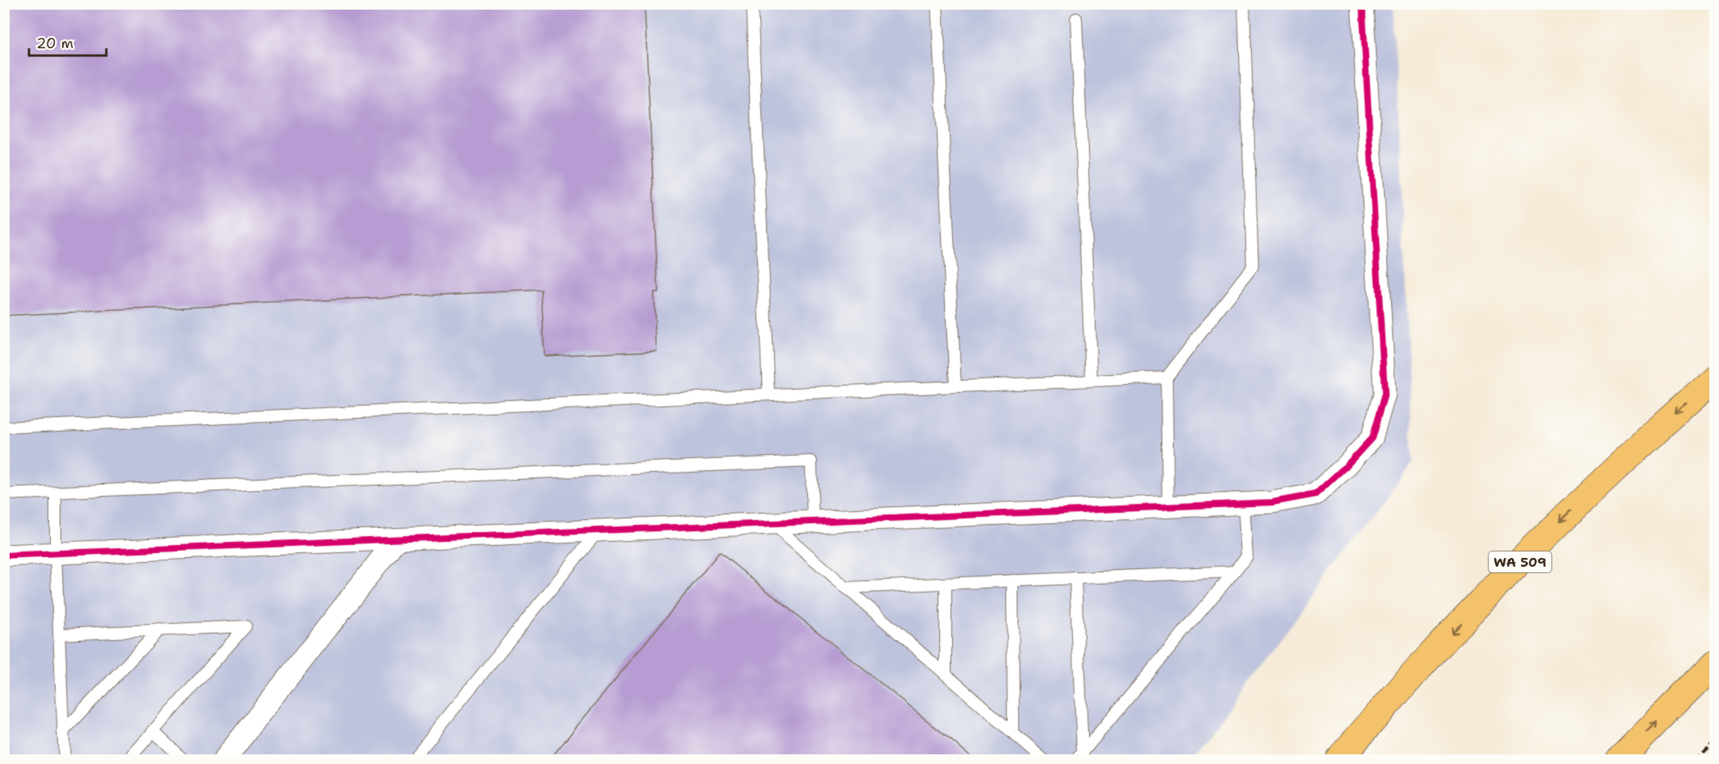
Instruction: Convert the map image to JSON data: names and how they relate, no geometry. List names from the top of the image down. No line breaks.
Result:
{"streets":{"highway":["WA 509"]},"scale_bar":"20 m"}
